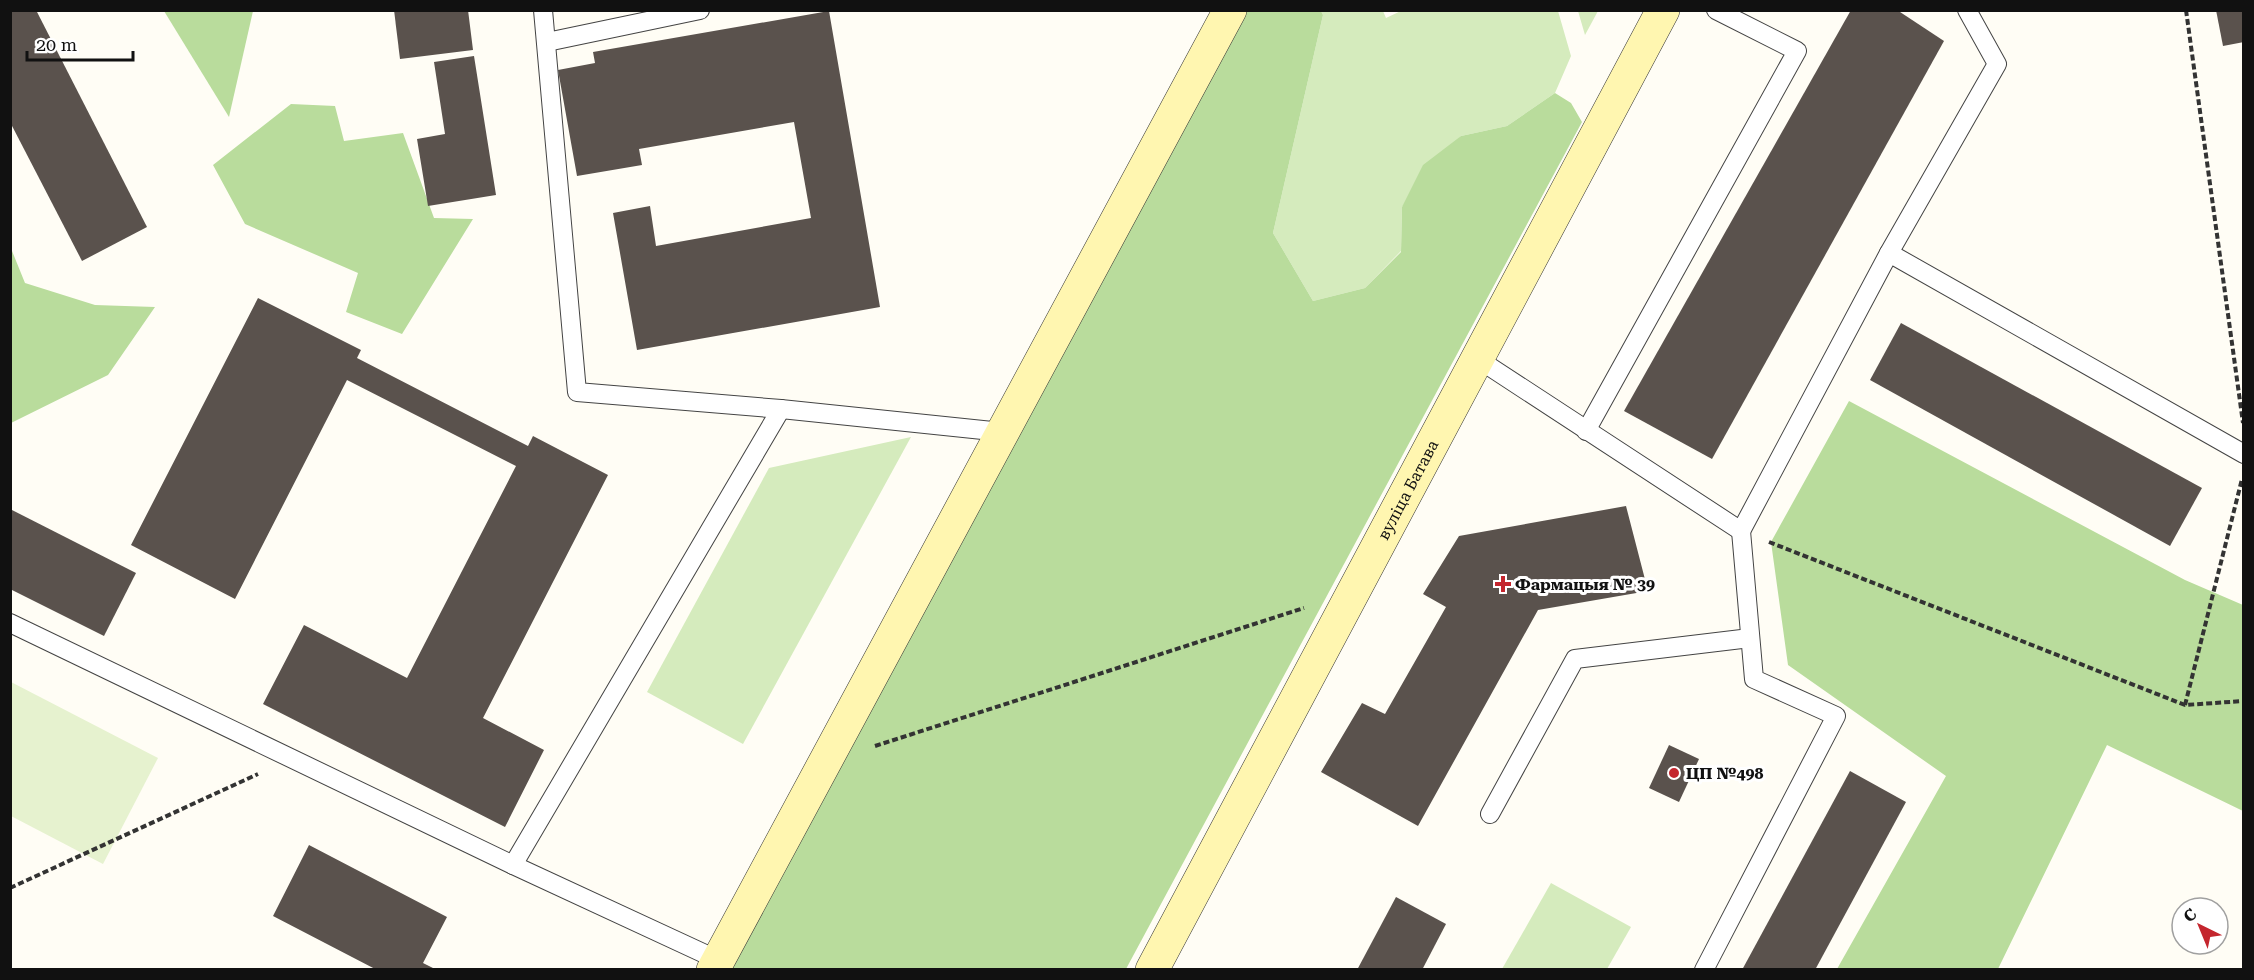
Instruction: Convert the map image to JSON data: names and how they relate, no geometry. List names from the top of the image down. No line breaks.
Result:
{"streets":{"street":["вуліца Батава"]},"places":{"health":["Фармацыя № 39"],"other":["ЦП №498"]},"scale_bar":"20 m","north":"top left"}
